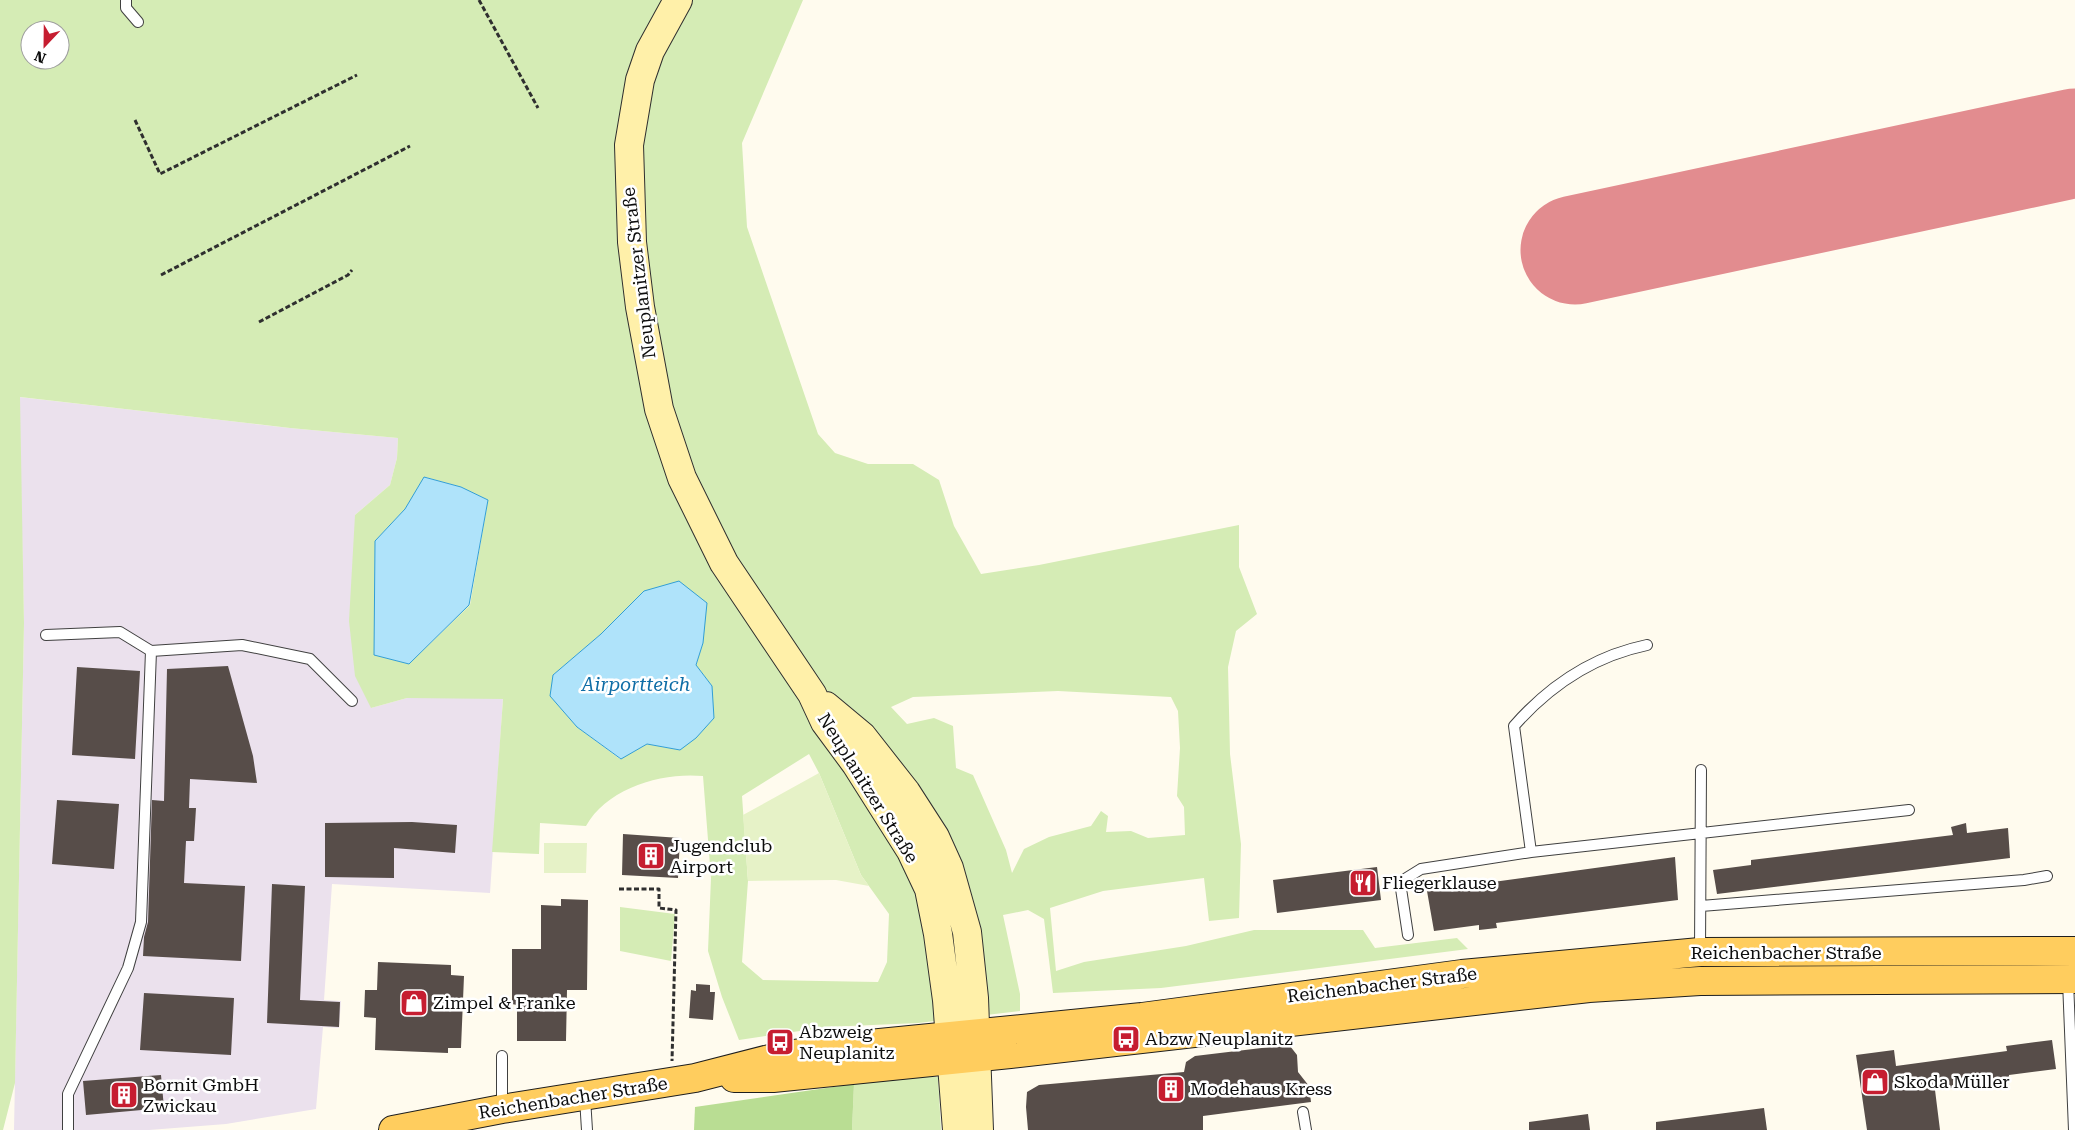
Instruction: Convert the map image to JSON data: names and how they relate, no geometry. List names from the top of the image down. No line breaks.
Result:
{"streets":{"main road":["Neuplanitzer Straße","Reichenbacher Straße"]},"crossings":[["Neuplanitzer Straße","Reichenbacher Straße"]],"water":["Airportteich"],"places":{"building":["Jugendclub Airport","Modehaus Kress","Bornit GmbH Zwickau"],"restaurant":["Fliegerklause"],"shop":["Zimpel & Franke","Skoda Müller"],"bus stop":["Abzw Neuplanitz","Abzweig Neuplanitz"]},"north":"bottom"}
